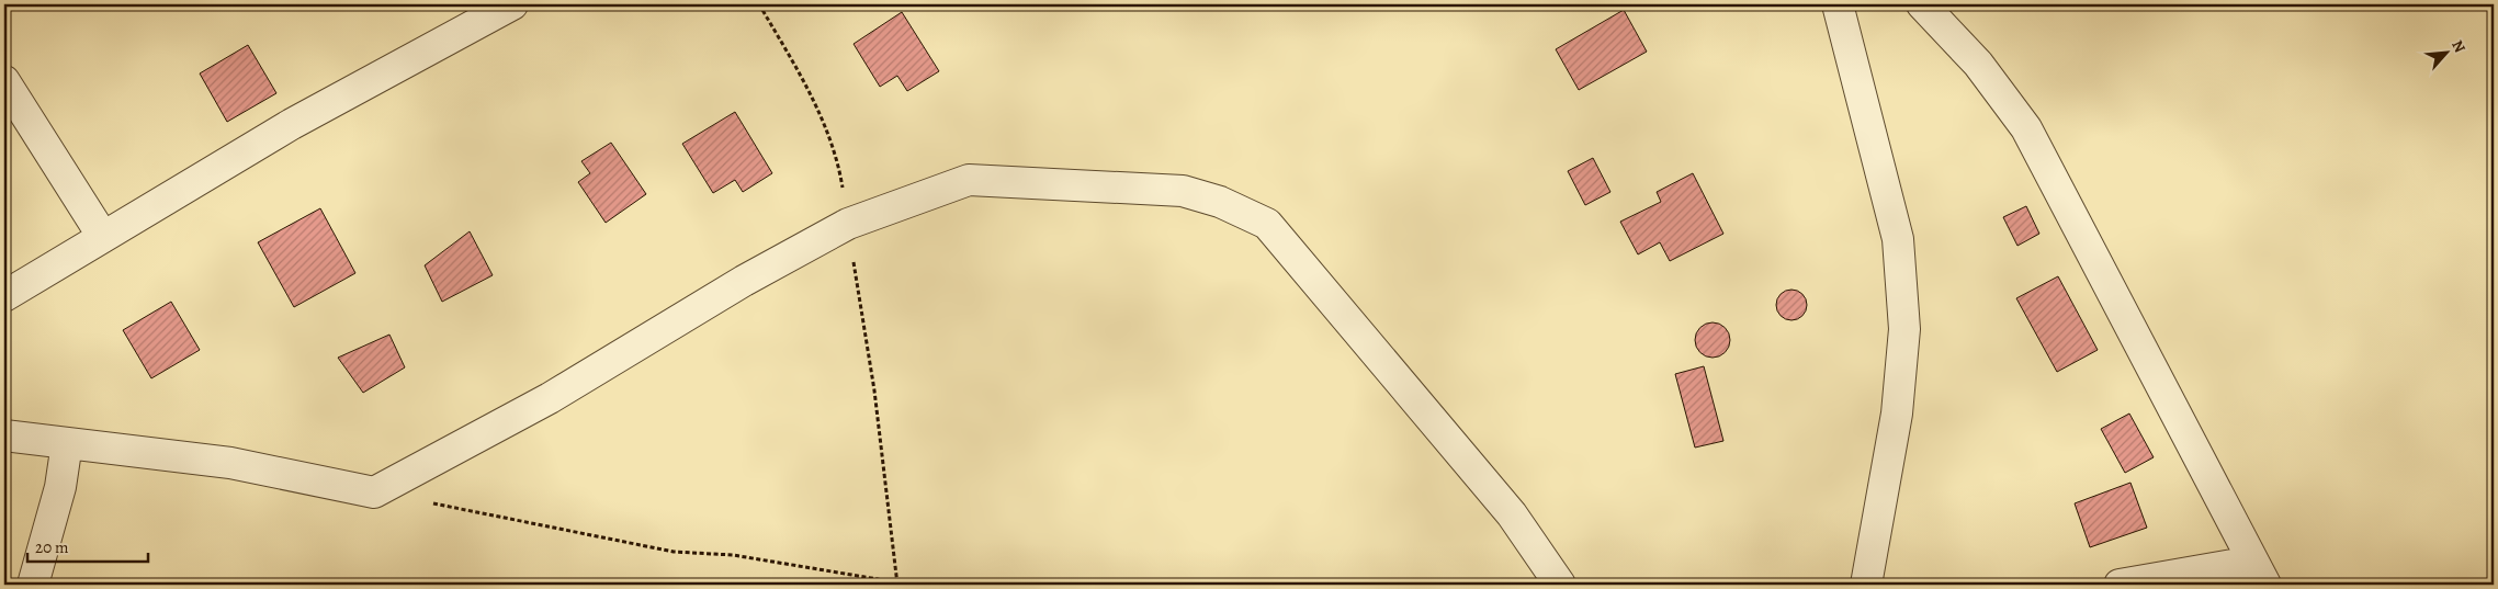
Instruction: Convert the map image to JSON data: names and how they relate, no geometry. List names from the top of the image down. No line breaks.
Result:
{"scale_bar":"20 m","north":"top right"}
